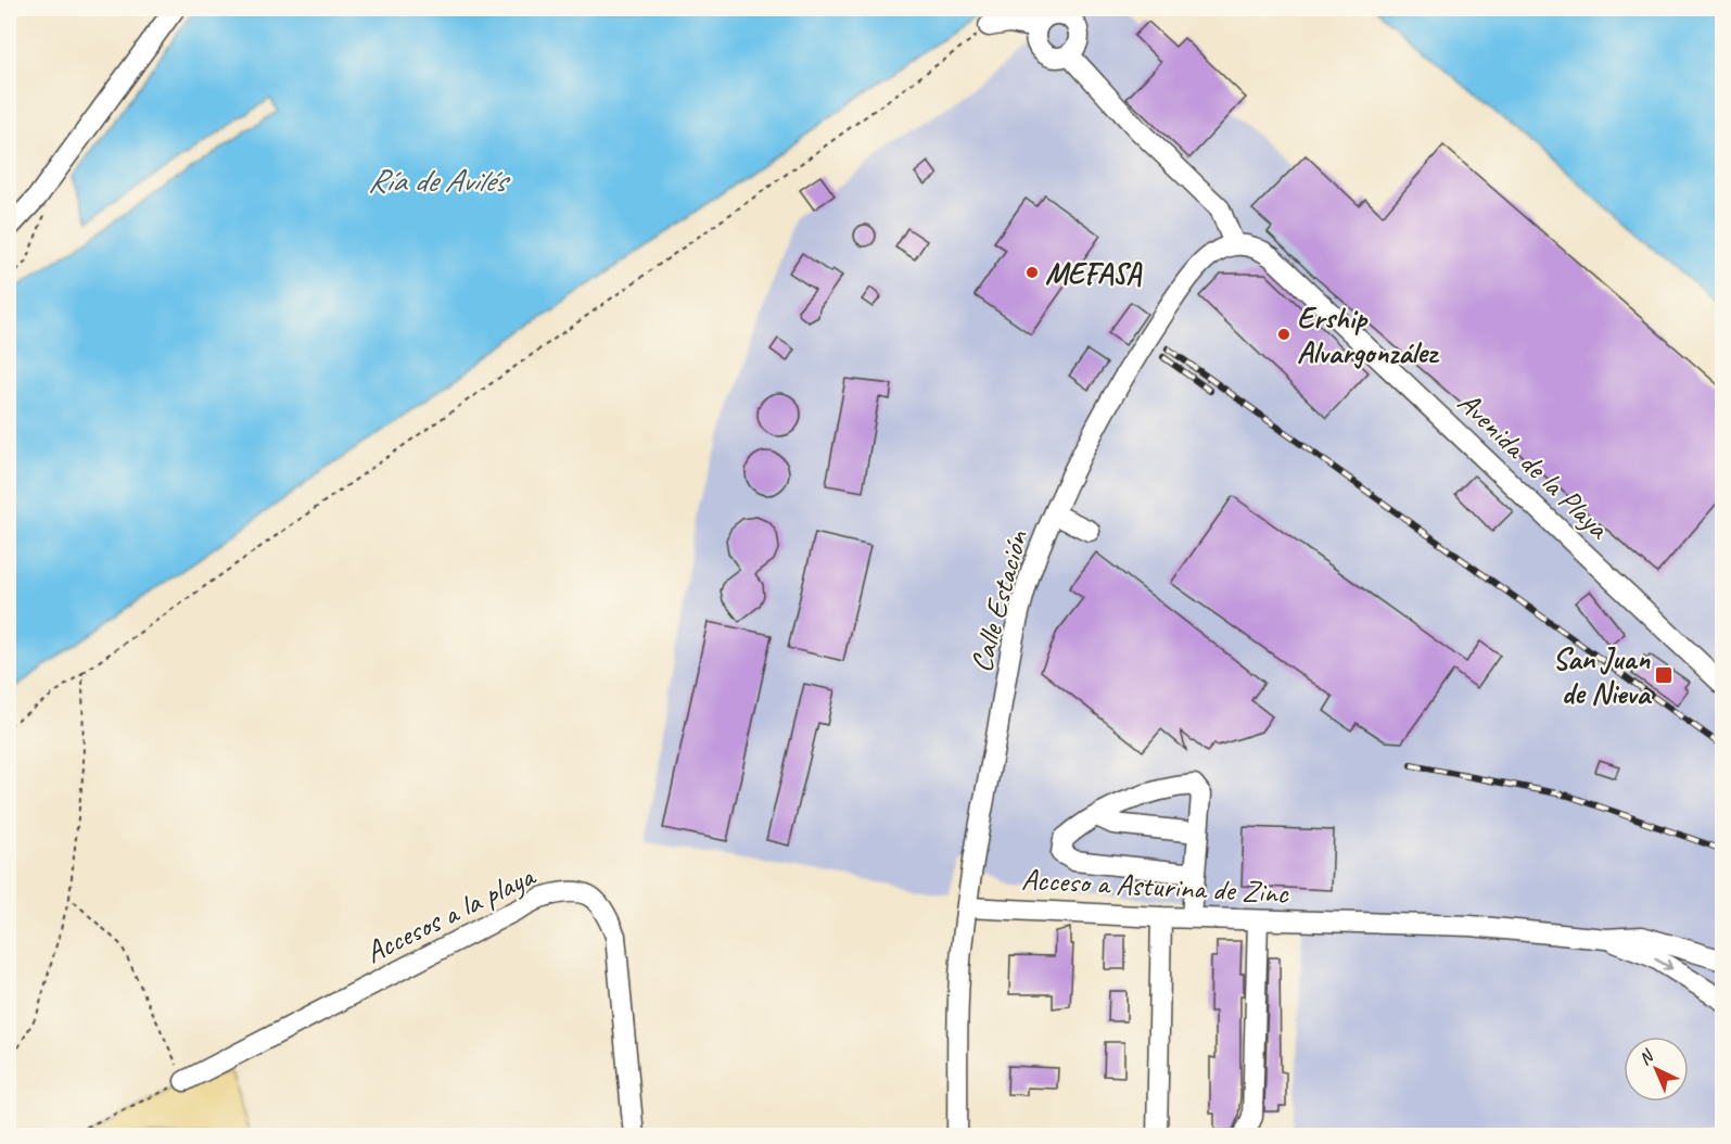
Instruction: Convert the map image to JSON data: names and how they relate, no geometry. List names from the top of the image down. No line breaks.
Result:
{"streets":{"street":["Avenida de la Playa","Calle Estación","Acceso a Asturina de Zinc","Accesos a la playa"]},"crossings":[["Avenida de la Playa","Calle Estación"],["Calle Estación","Acceso a Asturina de Zinc"]],"water":["Ría de Avilés"],"places":{"other":["MEFASA","Ership Alvargonzález"],"transit":["San Juan de Nieva"]},"north":"top left"}
